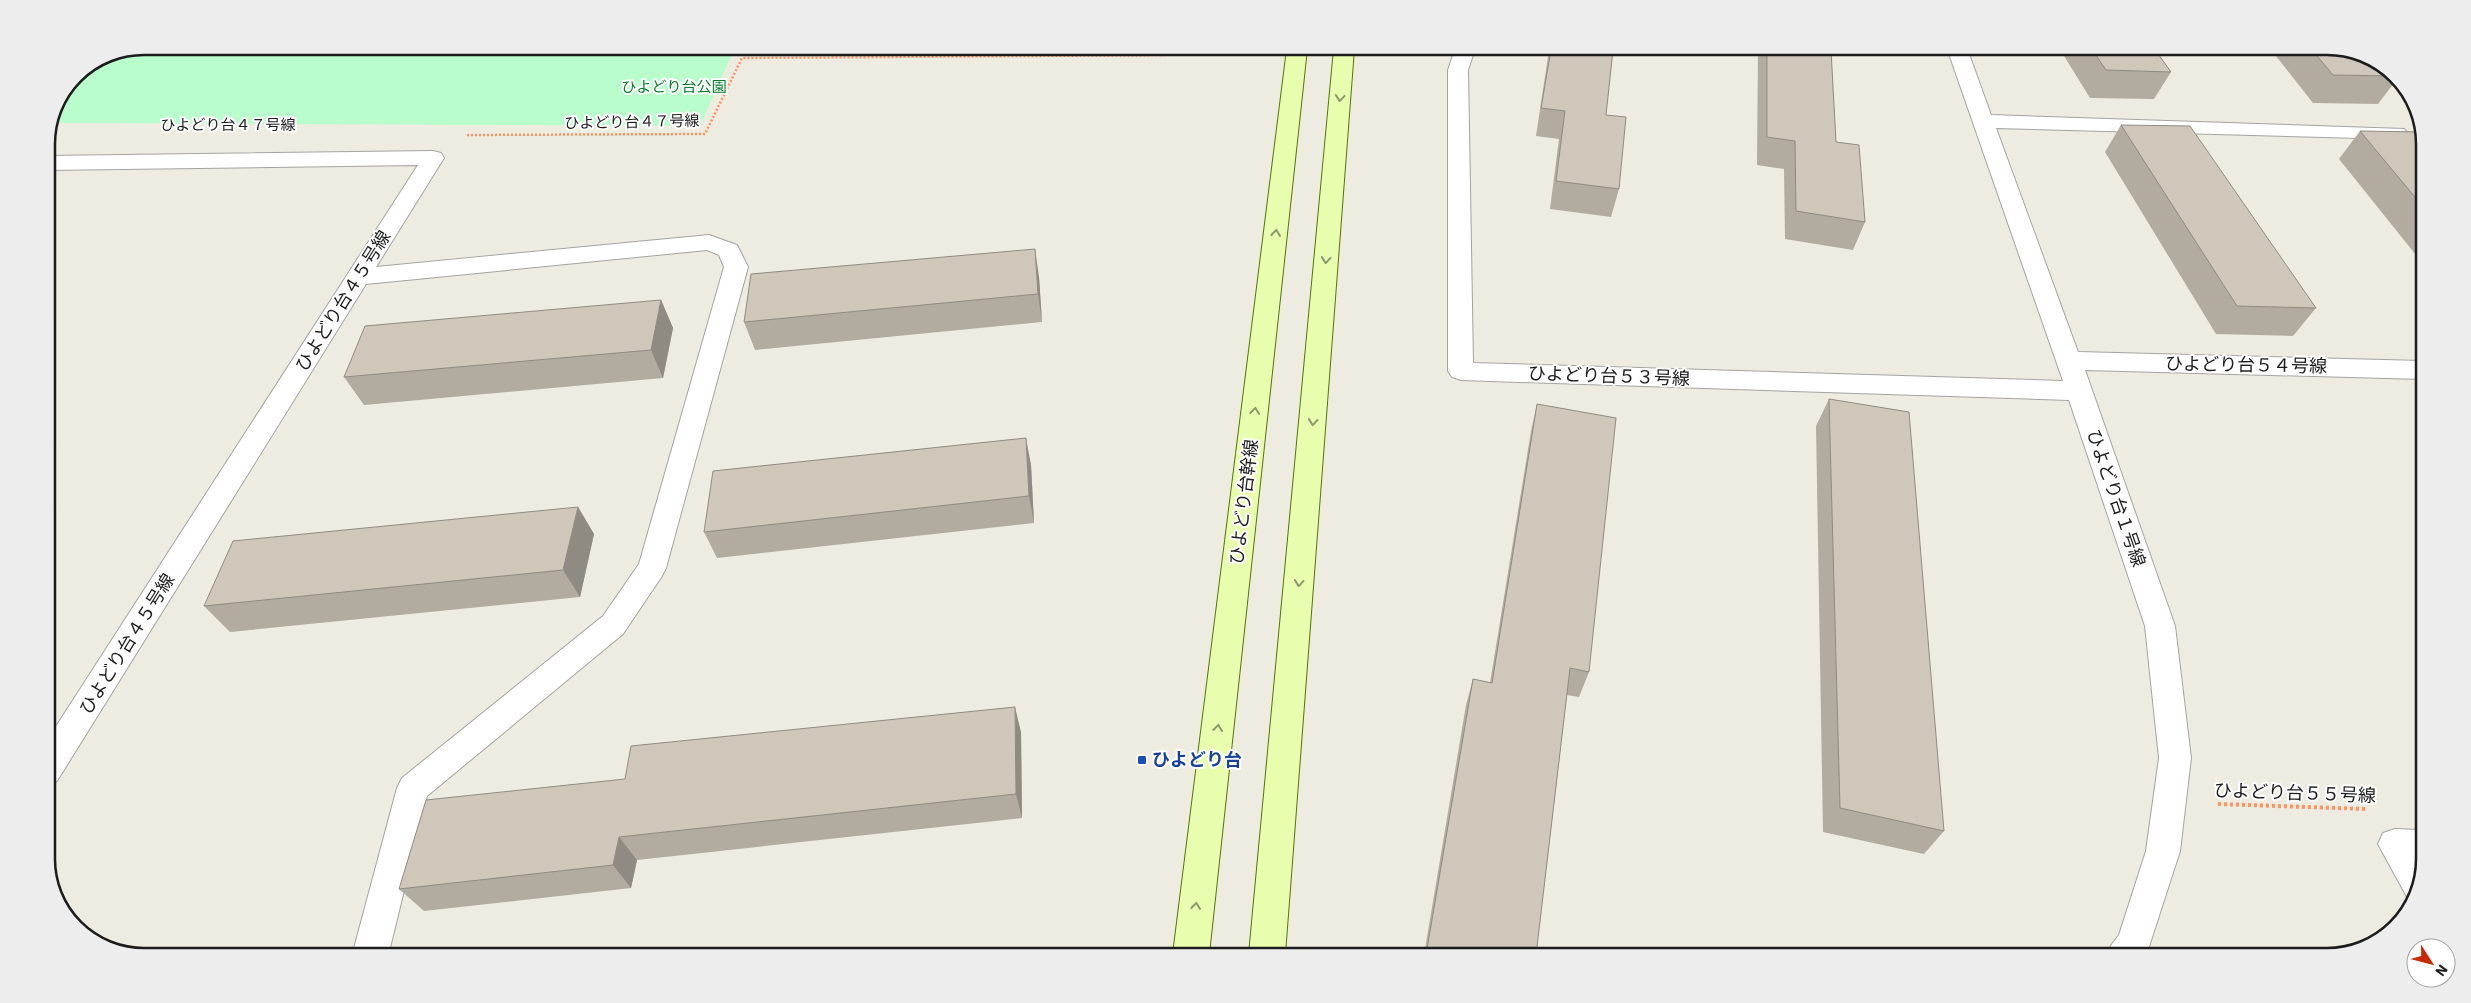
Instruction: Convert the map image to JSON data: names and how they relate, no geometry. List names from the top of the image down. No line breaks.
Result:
{"streets":{"street":["ひよどり台４５号線","ひよどり台５４号線","ひよどり台５３号線","ひよどり台１号線","ひよどり台幹線"],"path":["ひよどり台４７号線","ひよどり台５５号線"]},"crossings":[["ひよどり台５４号線","ひよどり台１号線"],["ひよどり台５３号線","ひよどり台１号線"],["ひよどり台１号線","ひよどり台５５号線"]],"parks":["ひよどり台公園"],"places":{"transit":["ひよどり台"]},"north":"bottom right"}
